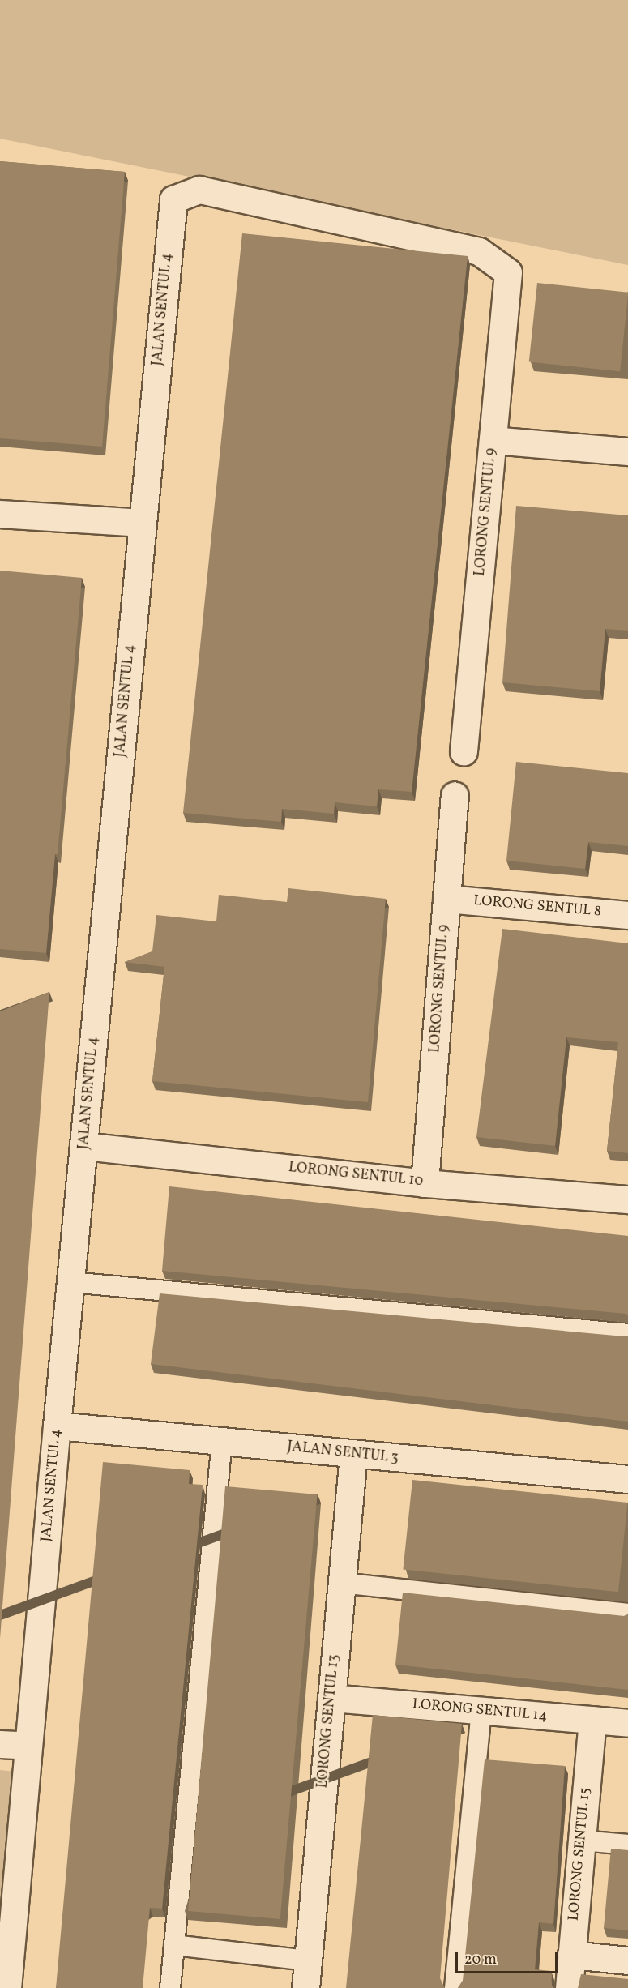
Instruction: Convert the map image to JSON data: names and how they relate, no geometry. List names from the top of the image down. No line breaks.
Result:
{"streets":{"street":["JALAN SENTUL 4","LORONG SENTUL 9","LORONG SENTUL 8","LORONG SENTUL 10","JALAN SENTUL 3","LORONG SENTUL 14","LORONG SENTUL 13","LORONG SENTUL 15"]},"crossings":[["JALAN SENTUL 4","LORONG SENTUL 9"],["JALAN SENTUL 4","LORONG SENTUL 10"],["JALAN SENTUL 4","JALAN SENTUL 3"],["LORONG SENTUL 9","LORONG SENTUL 8"],["LORONG SENTUL 9","LORONG SENTUL 10"],["JALAN SENTUL 3","LORONG SENTUL 13"],["LORONG SENTUL 14","LORONG SENTUL 13"],["LORONG SENTUL 14","LORONG SENTUL 15"]],"scale_bar":"20 m"}
